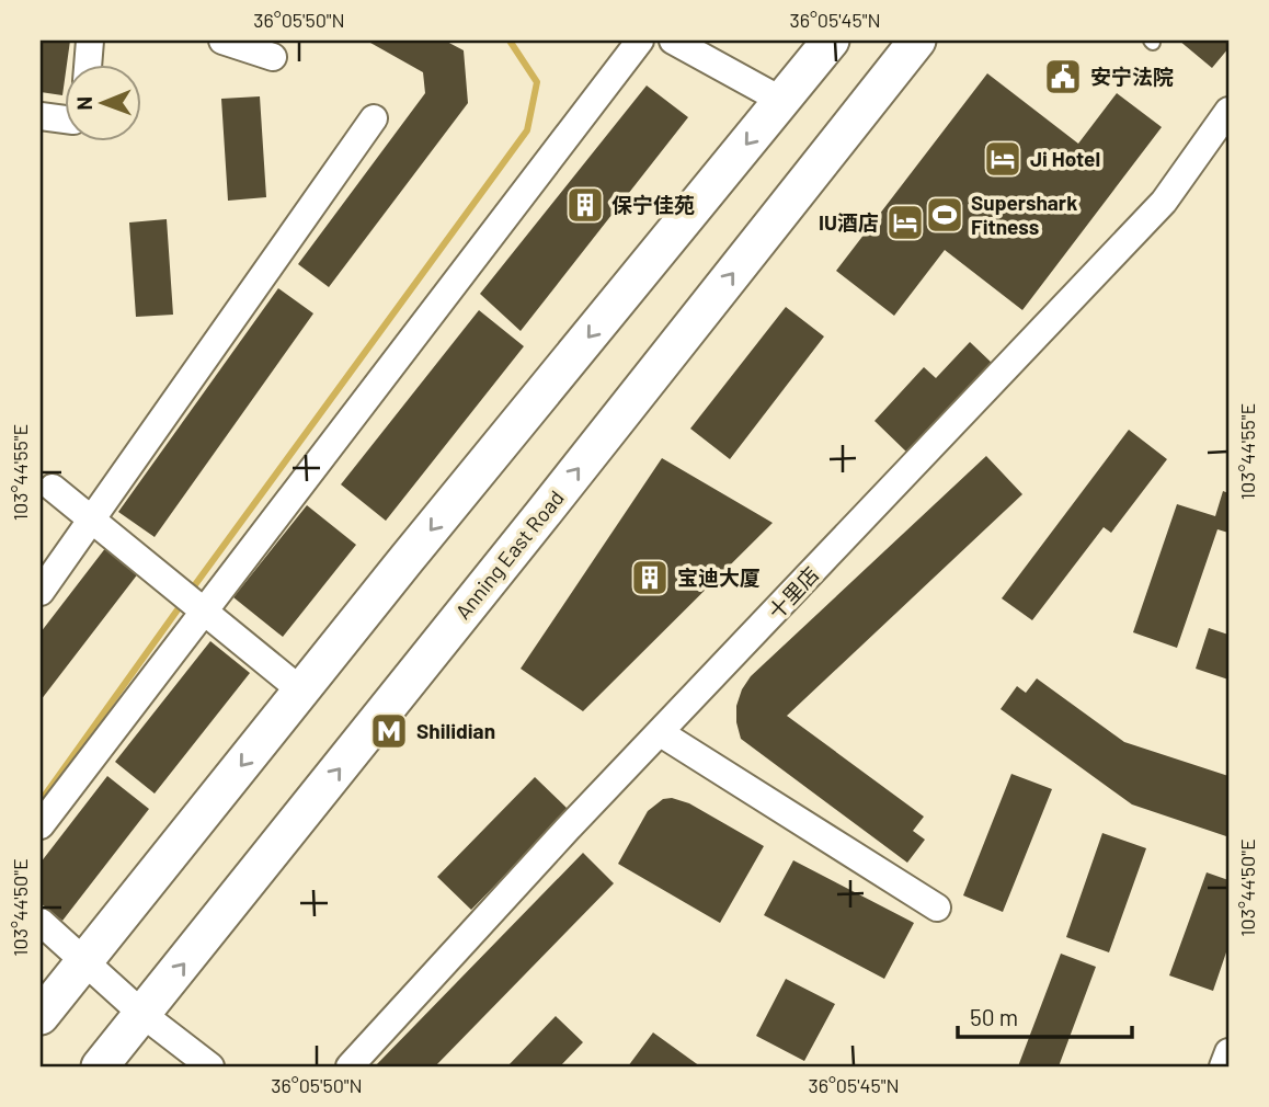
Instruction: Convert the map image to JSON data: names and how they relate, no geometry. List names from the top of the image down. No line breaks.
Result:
{"streets":{"main road":["Anning East Road"],"street":["十里店"]},"places":{"public building":["安宁法院"],"hotel":["Ji Hotel","IU酒店"],"building":["保宁佳苑","宝迪大厦"],"sports":["Supershark Fitness"],"metro station":["Shilidian"]},"scale_bar":"50 m","north":"left","coordinates":["36°05'50\"N","36°05'45\"N","103°44'55\"E","103°44'50\"E"]}
